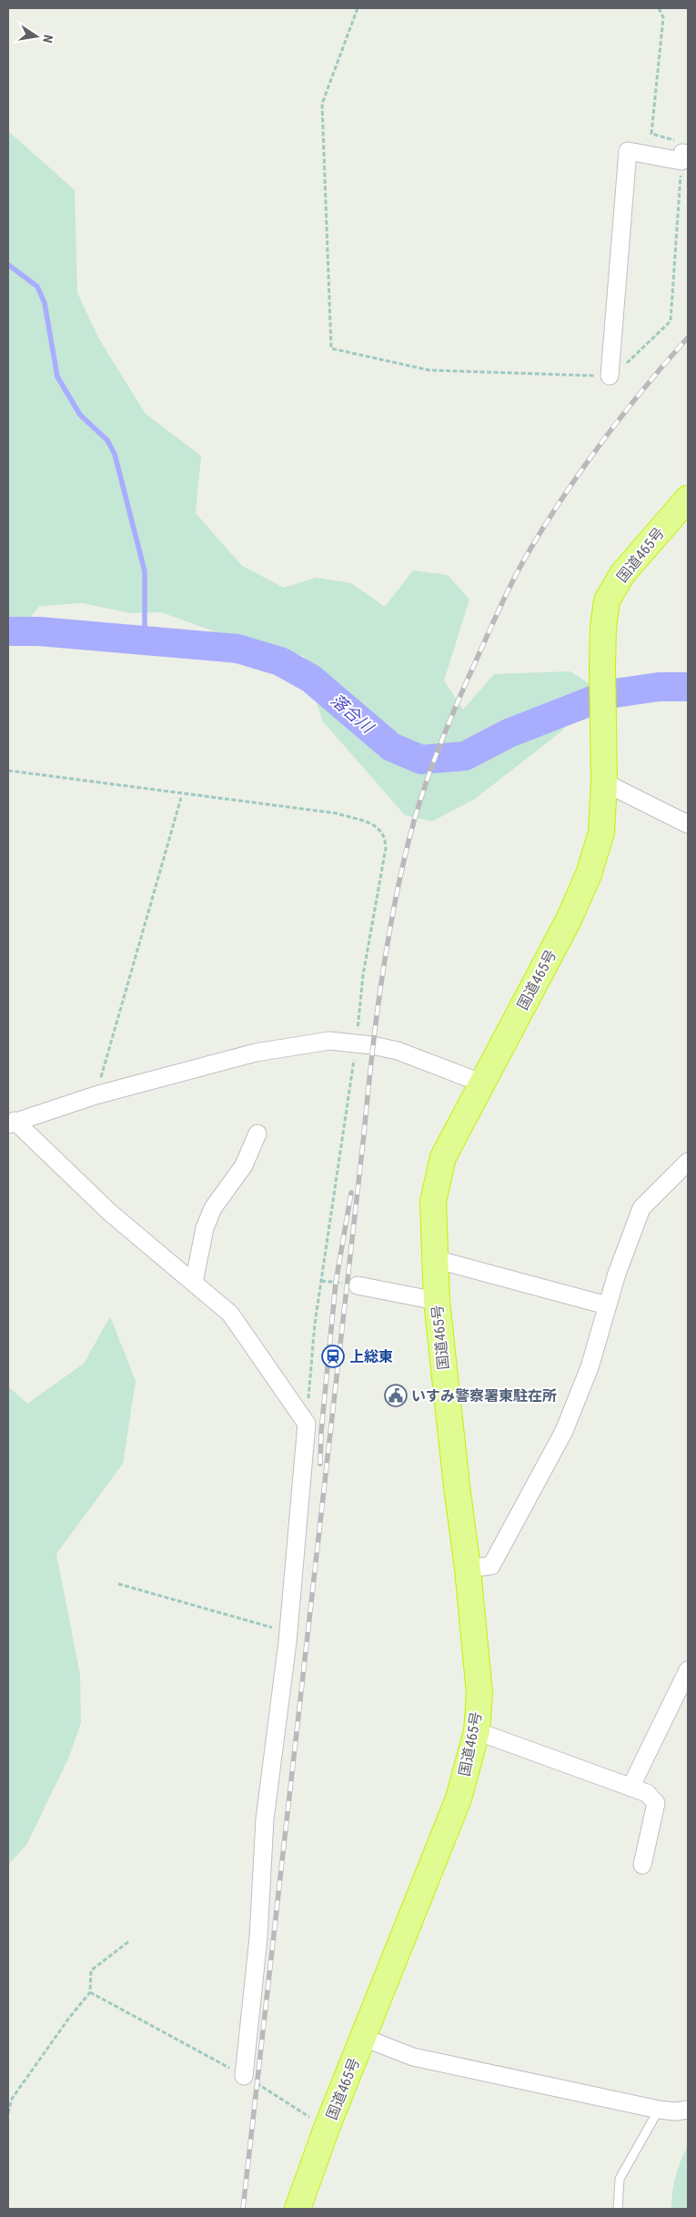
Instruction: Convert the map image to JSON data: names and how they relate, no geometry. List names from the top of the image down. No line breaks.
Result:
{"streets":{"highway":["国道465号"]},"water":["落合川"],"places":{"station":["上総東"],"public building":["いすみ警察署東駐在所"]},"north":"right"}
